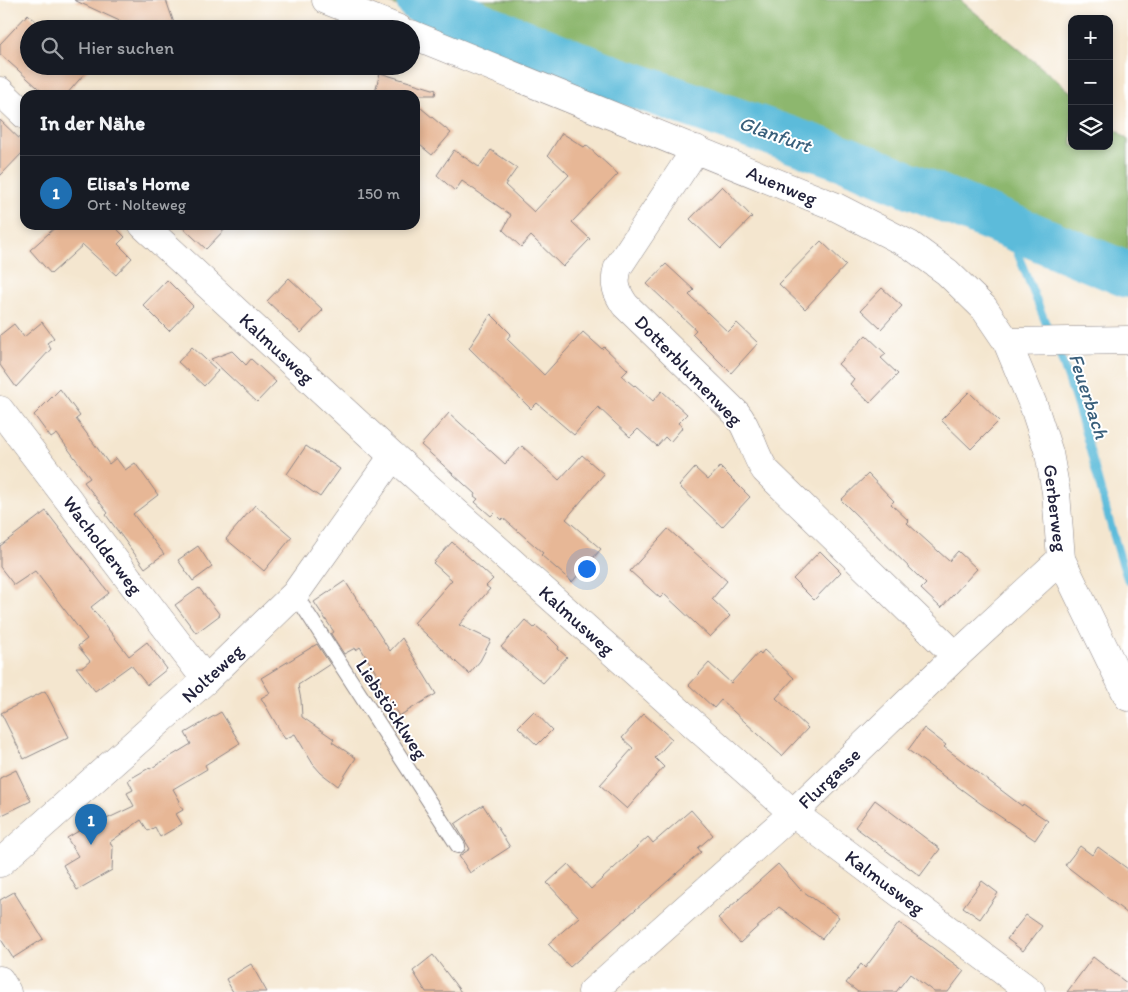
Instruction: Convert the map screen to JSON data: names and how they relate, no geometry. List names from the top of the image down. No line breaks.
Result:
{"streets":{"street":["Auenweg","Kalmusweg","Dotterblumenweg","Gerberweg","Wacholderweg","Nolteweg","Flurgasse"],"lane":["Liebstöcklweg"]},"crossings":[["Auenweg","Dotterblumenweg"],["Auenweg","Gerberweg"],["Kalmusweg","Nolteweg"],["Kalmusweg","Flurgasse"],["Dotterblumenweg","Flurgasse"],["Gerberweg","Flurgasse"],["Wacholderweg","Nolteweg"],["Nolteweg","Liebstöcklweg"]],"water":["Glanfurt","Feuerbach"],"page":{"map_buttons":["+","−"],"search":"Hier suchen","heading":"In der Nähe","list":[{"mark":"1","name":"Elisa's Home","note":"Ort · Nolteweg","value":"150 m"}],"pins":"1"}}
